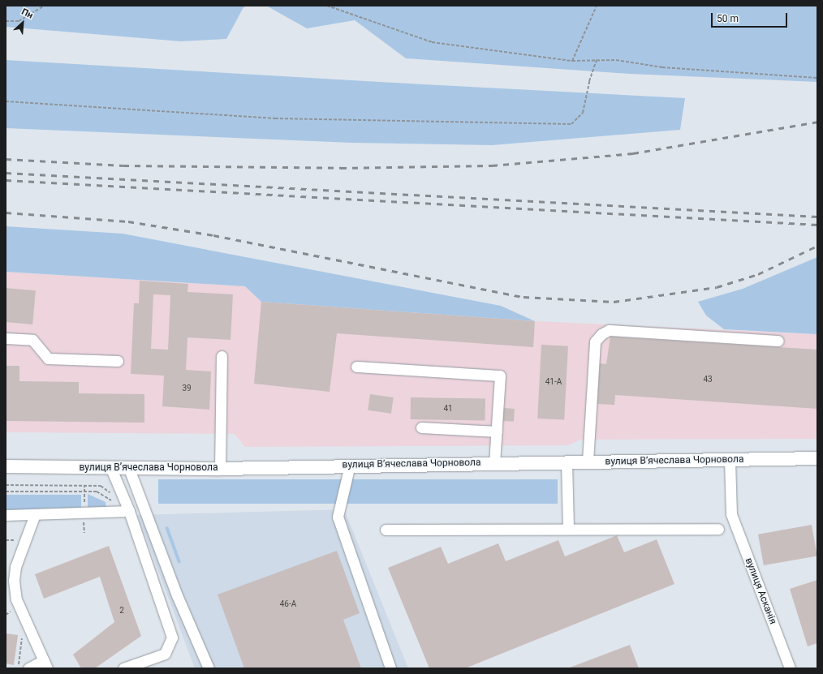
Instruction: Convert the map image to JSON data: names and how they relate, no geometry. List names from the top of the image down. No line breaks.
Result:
{"streets":{"main road":["вулиця Вʼячеслава Чорновола"],"lane":["вулиця Асканія"]},"crossings":[["вулиця Вʼячеслава Чорновола","вулиця Асканія"]],"house_numbers":["43","41-А","39","41","46-А","2"],"scale_bar":"50 m","north":"top right"}
